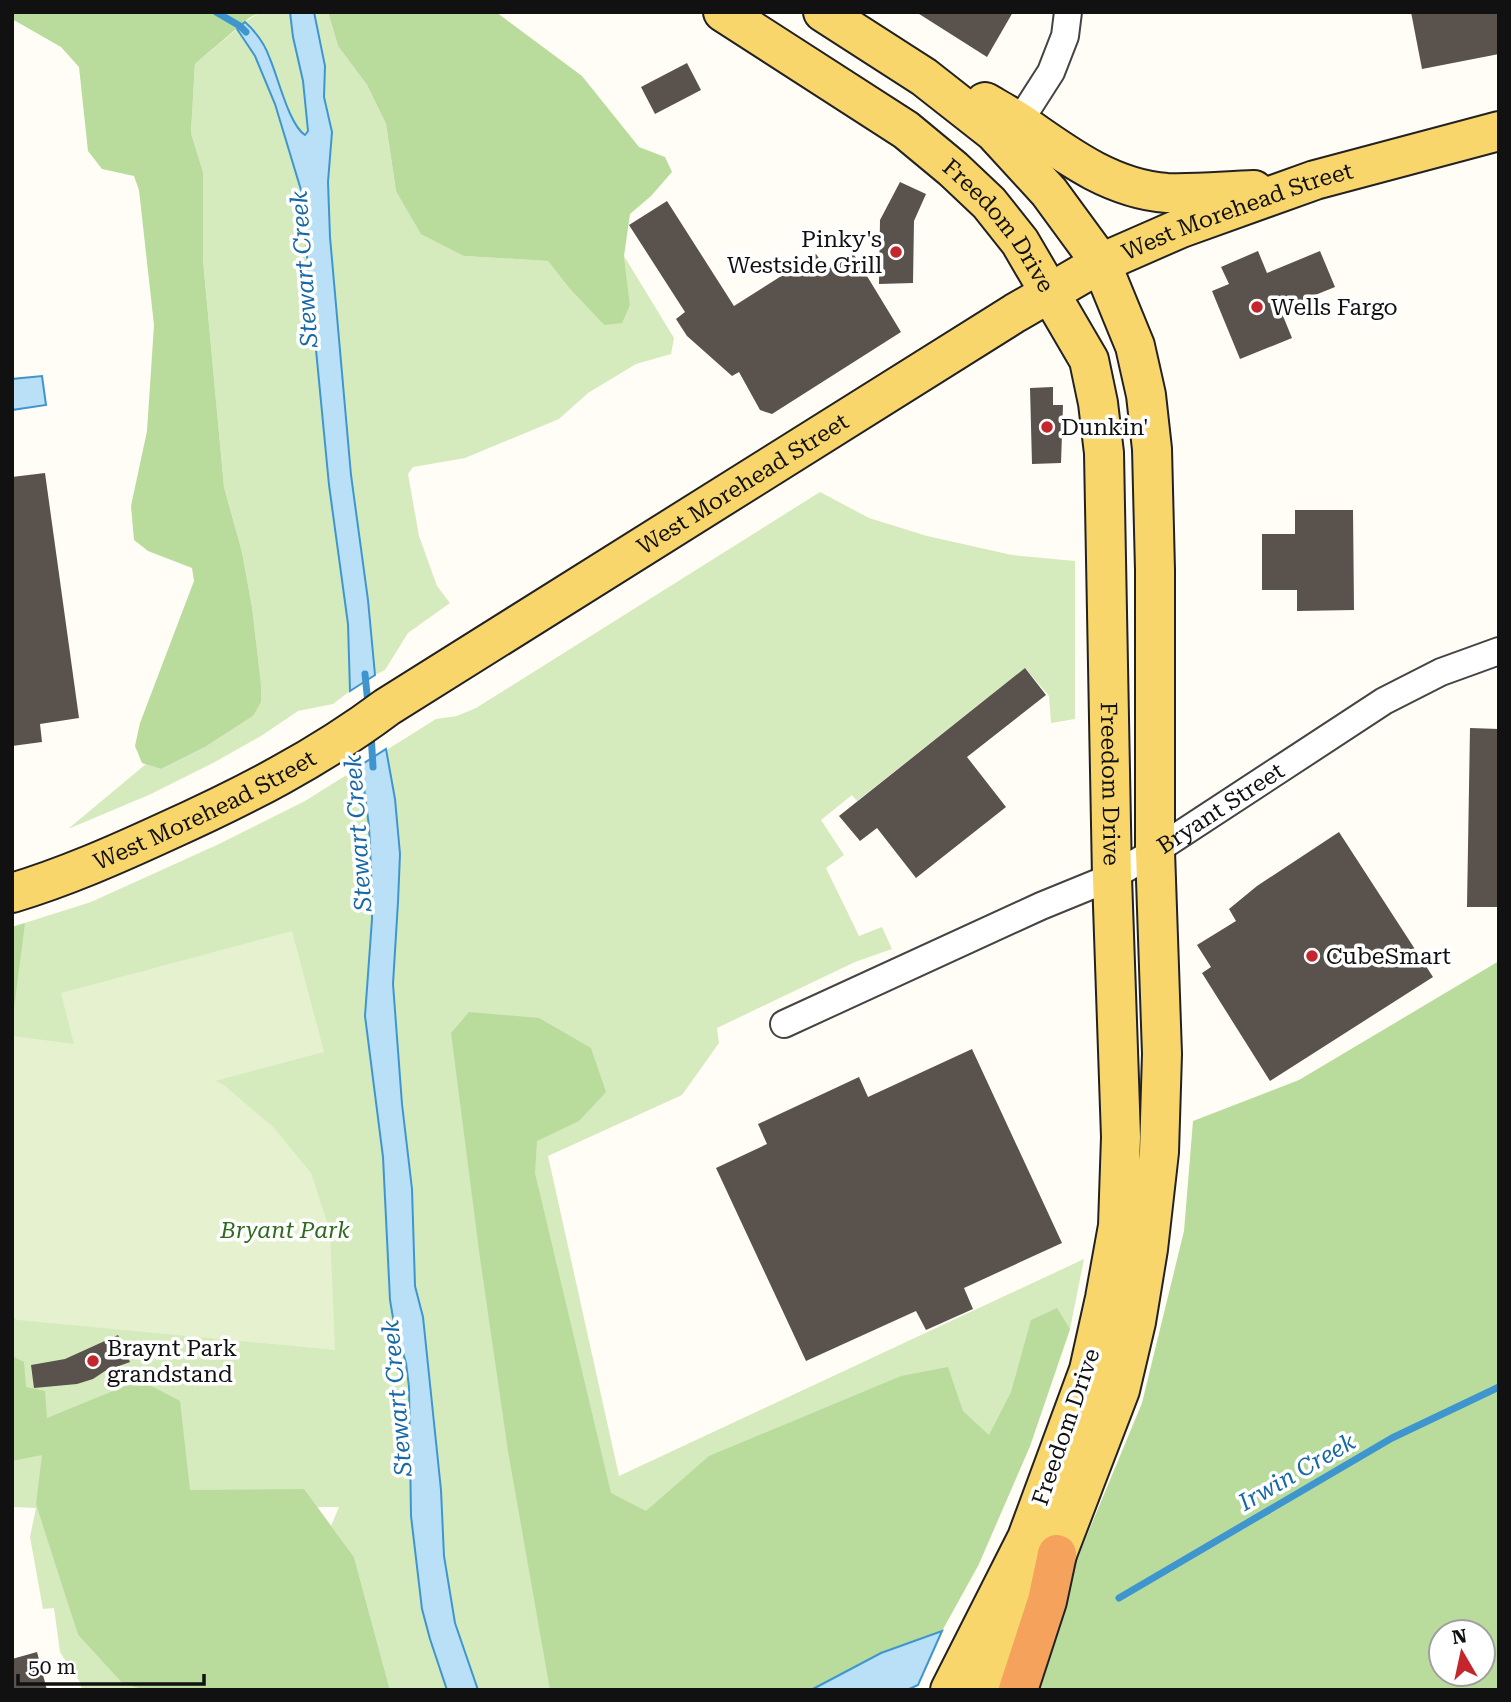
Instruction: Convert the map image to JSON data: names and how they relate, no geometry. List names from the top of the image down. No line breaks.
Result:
{"streets":{"main road":["West Morehead Street","Freedom Drive"],"street":["Bryant Street"]},"crossings":[["West Morehead Street","Freedom Drive"],["Freedom Drive","Bryant Street"]],"water":["Stewart Creek","Irwin Creek"],"parks":["Bryant Park"],"places":["Pinky's Westside Grill","Wells Fargo","Dunkin'","CubeSmart","Braynt Park grandstand"],"scale_bar":"50 m","north":"top"}
